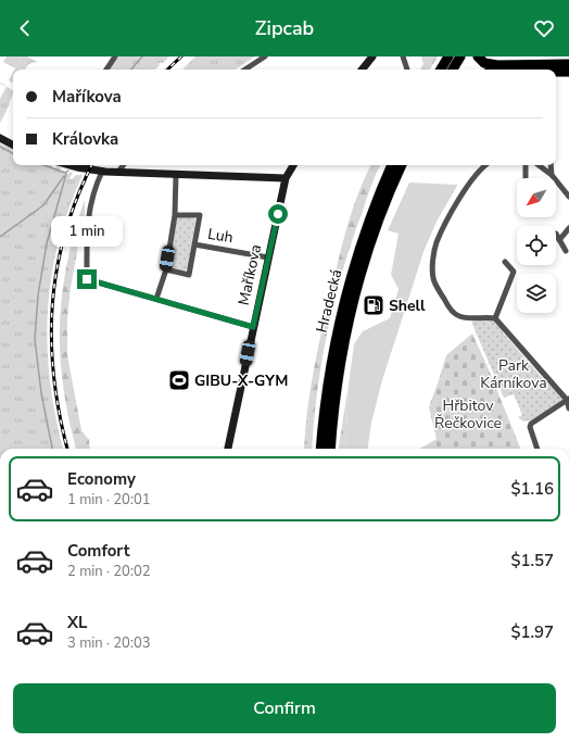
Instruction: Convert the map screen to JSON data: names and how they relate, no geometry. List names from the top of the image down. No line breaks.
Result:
{"streets":{"highway":["Hradecká"],"street":["Luh","Maříkova"]},"crossings":[["Luh","Maříkova"]],"parks":["Park Kárníkova","Hřbitov Řečkovice"],"places":{"fuel station":["Shell"],"sports":["GIBU-X-GYM"]},"north":"bottom left","page":{"header":"Zipcab","banner":["Maříkova","Královka"],"bubble":"1 min","list":[{"name":"Economy","note":"1 min · 20:01","value":"$1.16"},{"name":"Comfort","note":"2 min · 20:02","value":"$1.57"},{"name":"XL","note":"3 min · 20:03","value":"$1.97"}],"buttons":"Confirm"}}
